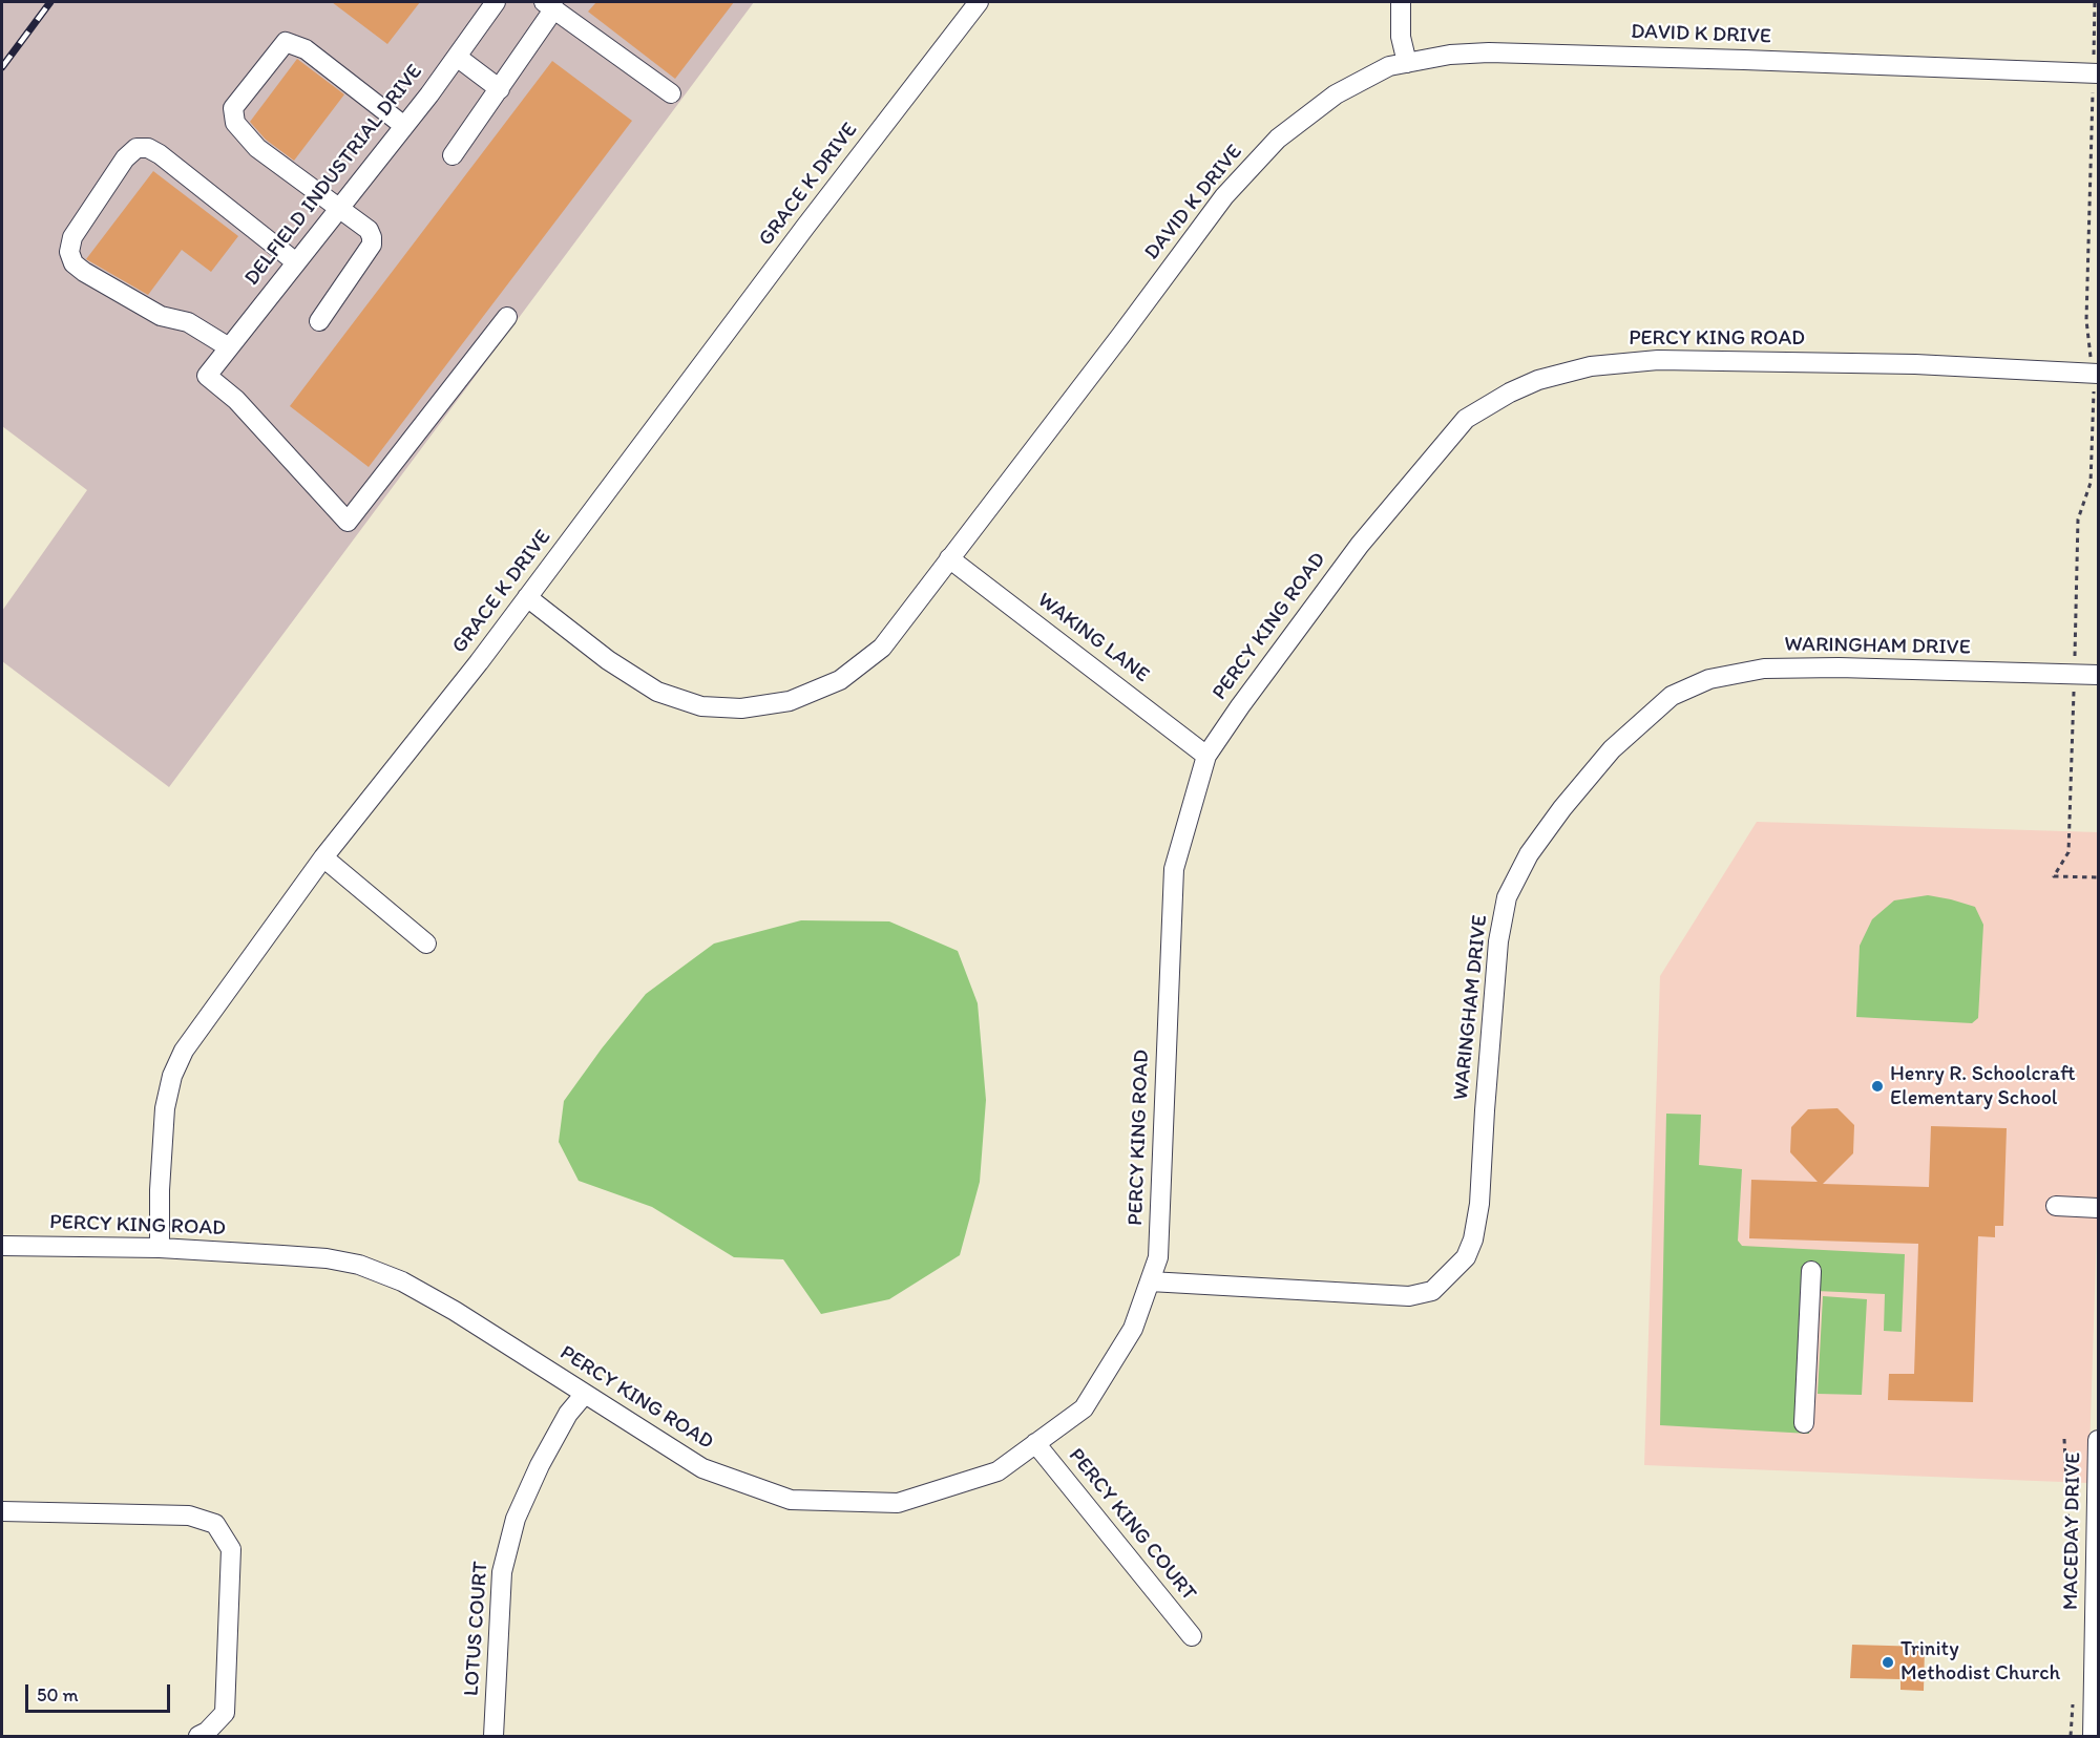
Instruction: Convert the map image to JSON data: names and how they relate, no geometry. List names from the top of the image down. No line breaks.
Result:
{"streets":{"street":["DAVID K DRIVE","DELFIELD INDUSTRIAL DRIVE","GRACE K DRIVE","PERCY KING ROAD","WAKING LANE","WARINGHAM DRIVE","PERCY KING COURT","MACEDAY DRIVE","LOTUS COURT"]},"crossings":[["DAVID K DRIVE","GRACE K DRIVE"],["DAVID K DRIVE","WAKING LANE"],["GRACE K DRIVE","PERCY KING ROAD"],["PERCY KING ROAD","WAKING LANE"],["PERCY KING ROAD","WARINGHAM DRIVE"],["PERCY KING ROAD","PERCY KING COURT"],["PERCY KING ROAD","LOTUS COURT"]],"places":["Henry R. Schoolcraft Elementary School","Trinity Methodist Church"],"scale_bar":"50 m"}
